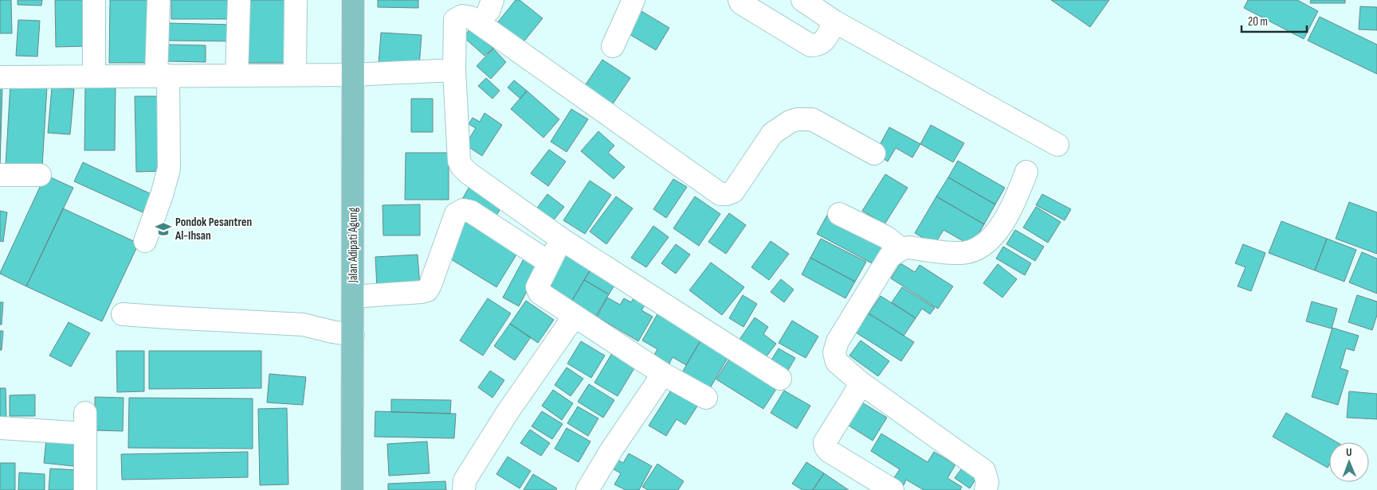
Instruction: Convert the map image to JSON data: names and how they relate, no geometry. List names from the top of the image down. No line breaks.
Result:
{"streets":{"main road":["Jalan Adipati Agung"]},"places":{"school or university":["Pondok Pesantren Al-Ihsan"]},"scale_bar":"20 m","north":"top"}
